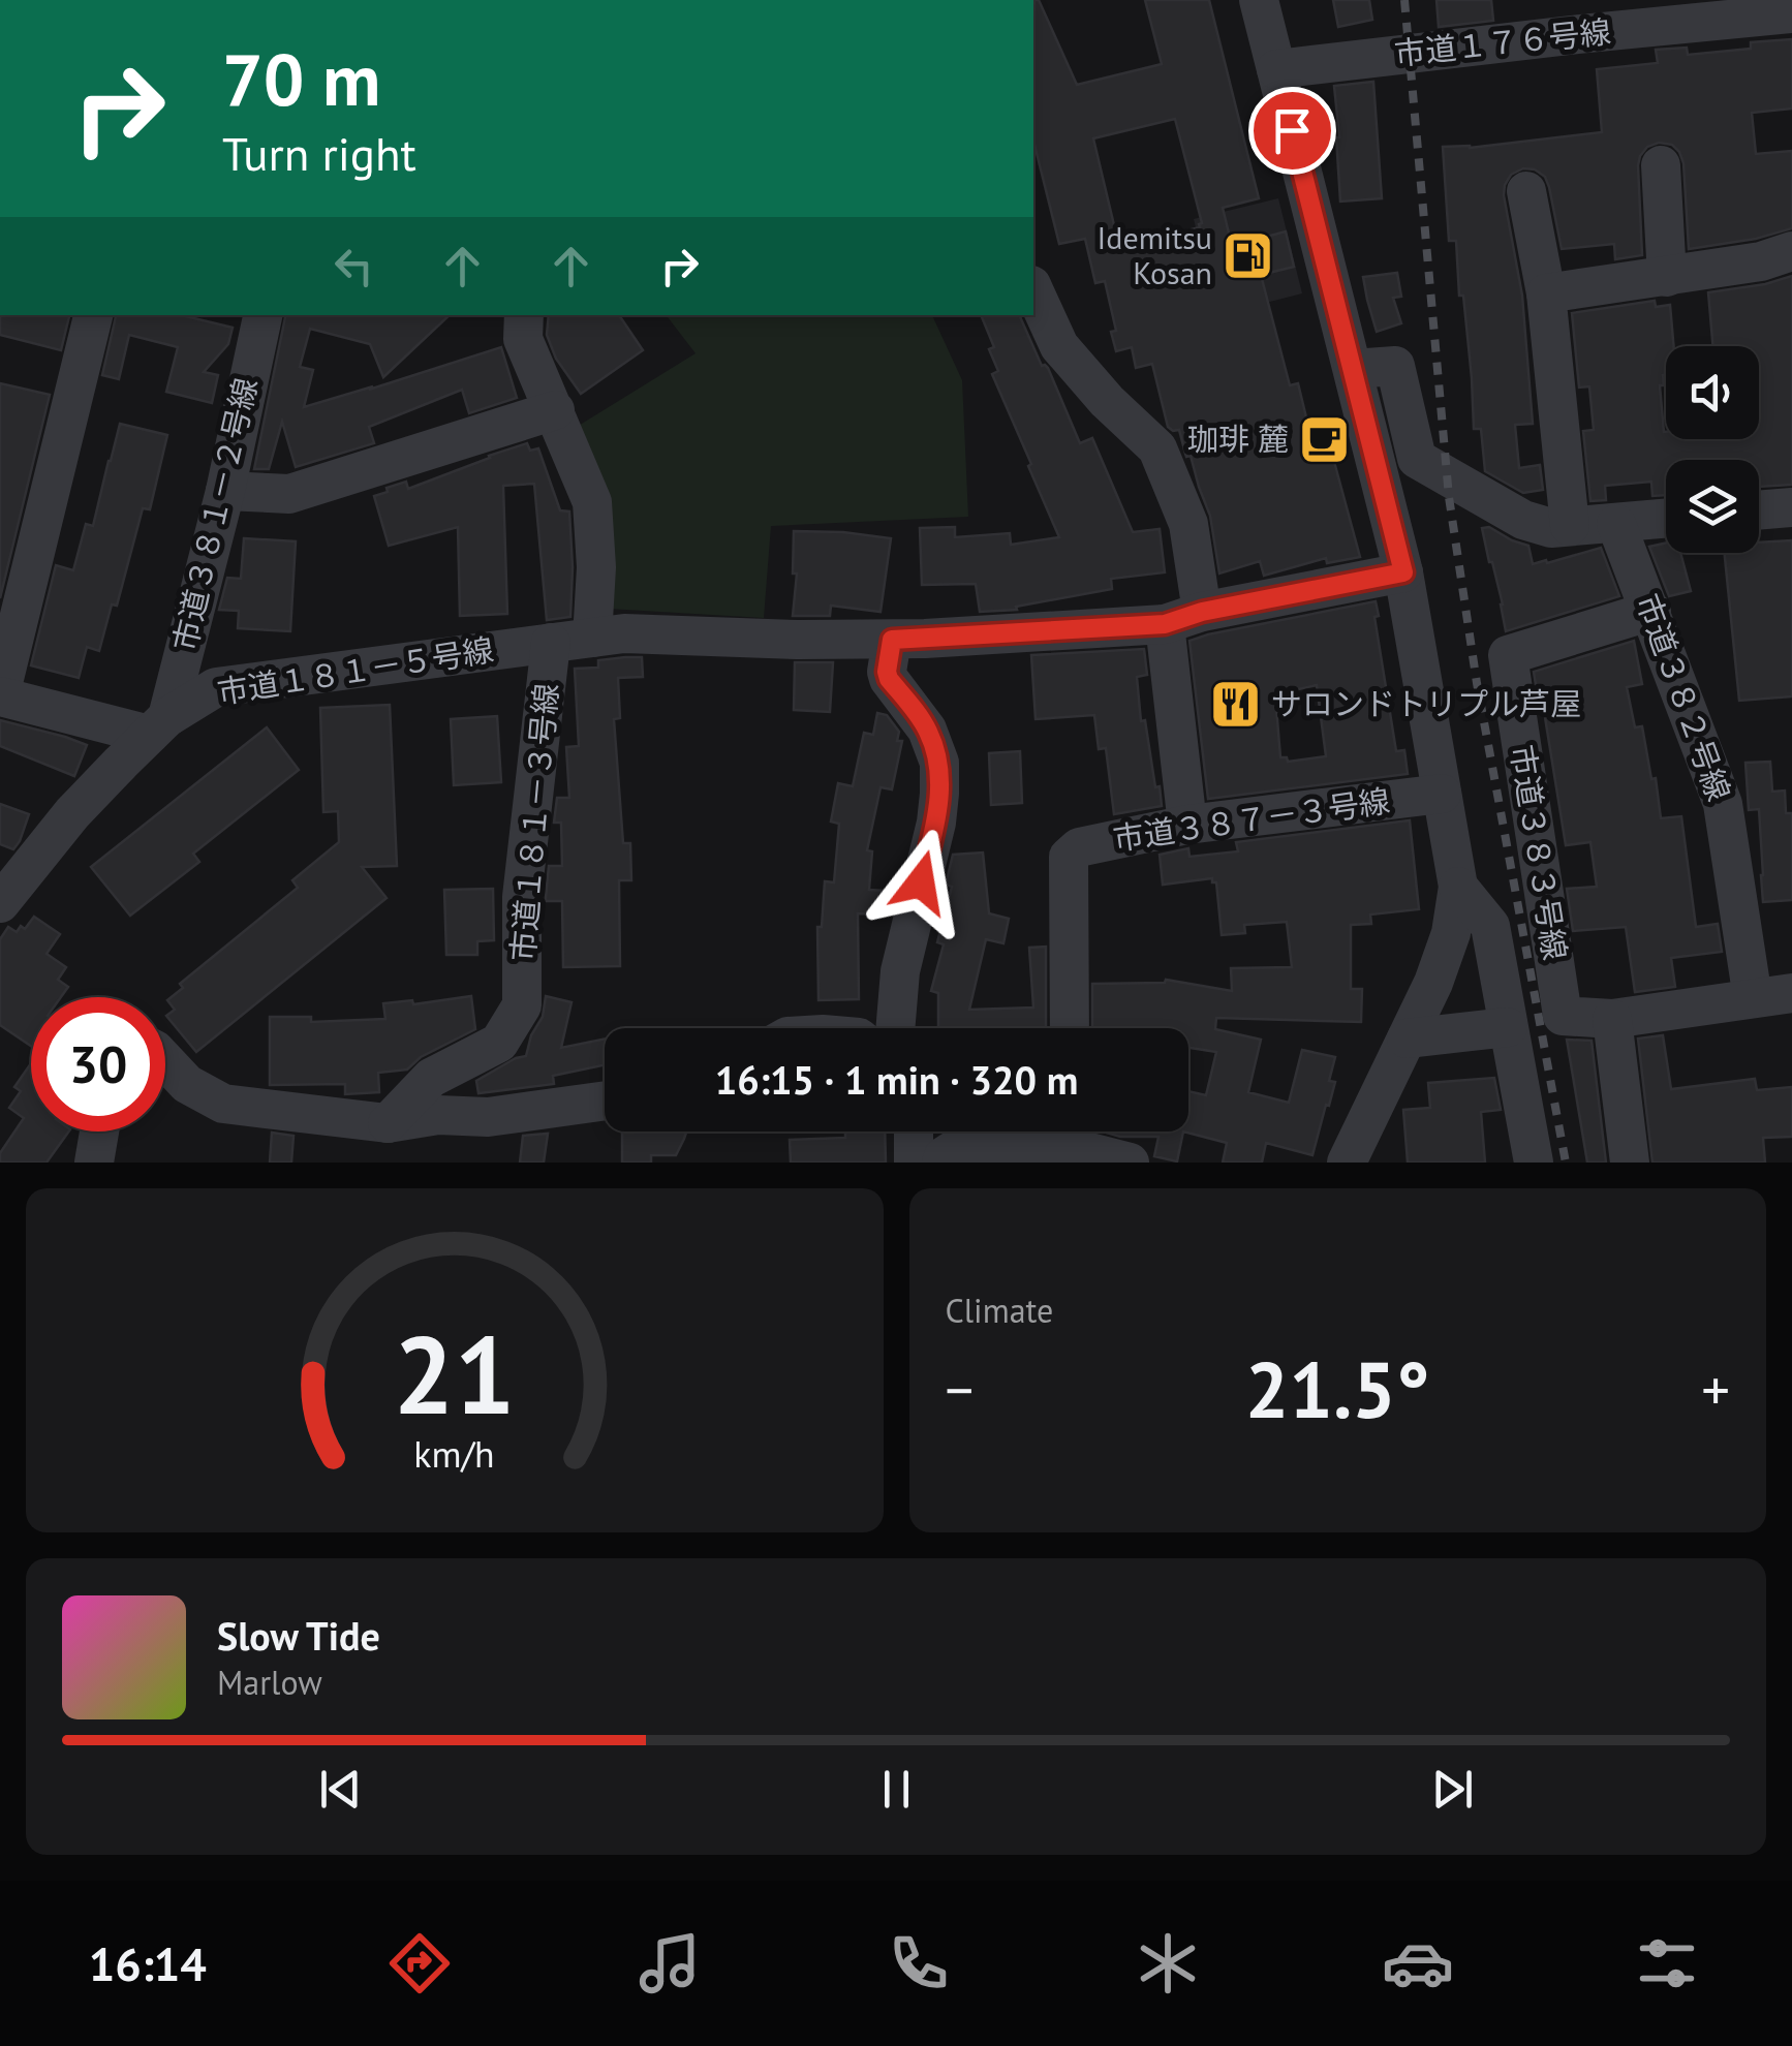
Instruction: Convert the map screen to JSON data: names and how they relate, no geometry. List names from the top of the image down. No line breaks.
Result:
{"streets":{"street":["市道１７６号線","市道３８１－２号線","市道１８１－５号線","市道３８２号線","市道３８７－３号線","市道１８１－３号線","市道３８３号線"]},"crossings":[["市道３８１－２号線","市道１８１－５号線"],["市道１８１－５号線","市道１８１－３号線"],["市道３８２号線","市道３８３号線"]],"places":{"fuel station":["Idemitsu Kosan"],"cafe":["珈琲 麓"],"restaurant":["サロンドトリプル芦屋"]},"page":{"turn":["70 m","Turn right"],"limit":"30","trip":"16:15 · 1 min · 320 m","tile":"Climate","heat":["−","21.5°","+"],"song":["Slow Tide","Marlow"],"tabs":"16:14","gauge":["21","km/h"]}}
